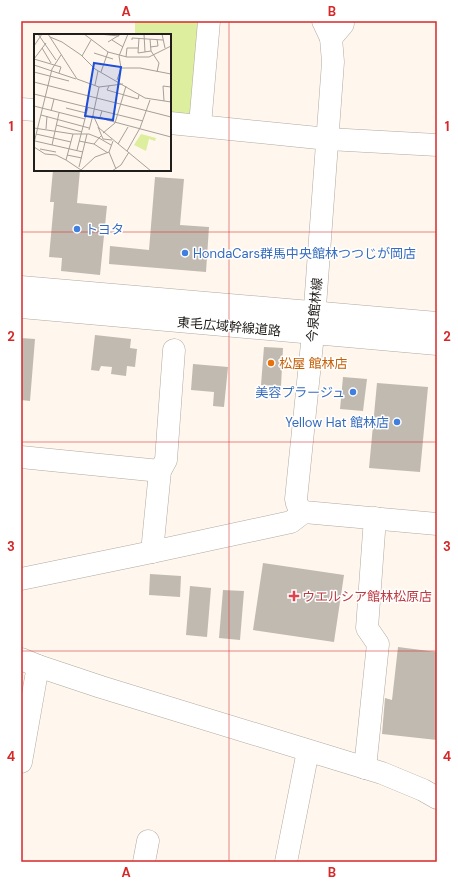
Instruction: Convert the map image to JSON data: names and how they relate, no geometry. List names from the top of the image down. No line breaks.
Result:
{"streets":{"main road":["今泉館林線","東毛広域幹線道路"]},"crossings":[["今泉館林線","東毛広域幹線道路"]],"places":{"other":["トヨタ","HondaCars群馬中央館林つつじが岡店","松屋 館林店","美容プラージュ","Yellow Hat 館林店"],"health":["ウエルシア館林松原店"]},"grid":{"columns":["A","B"],"rows":["1","2","3","4"]}}
